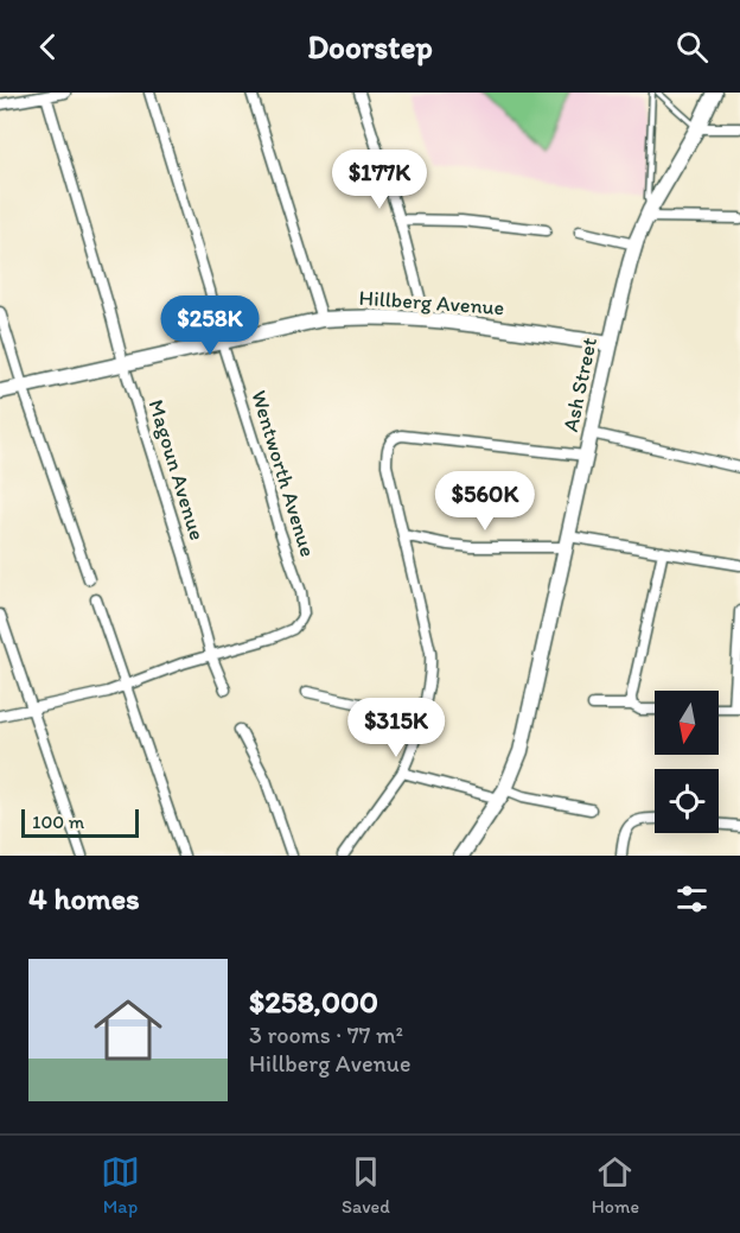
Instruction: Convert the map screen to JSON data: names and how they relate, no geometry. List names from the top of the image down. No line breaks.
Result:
{"streets":{"street":["Hillberg Avenue","Ash Street","Magoun Avenue","Wentworth Avenue"]},"crossings":[["Hillberg Avenue","Ash Street"],["Hillberg Avenue","Magoun Avenue"],["Hillberg Avenue","Wentworth Avenue"],["Magoun Avenue","Wentworth Avenue"]],"scale_bar":"100 m","north":"bottom","page":{"header":"Doorstep","price":["$177K","$258K","$560K","$315K"],"scale":"100 m","heading":"4 homes","list":[{"name":"$258,000","note":"3 rooms · 77 m² · Hillberg Avenue"}],"tabs":["Map","Saved","Home"]}}
